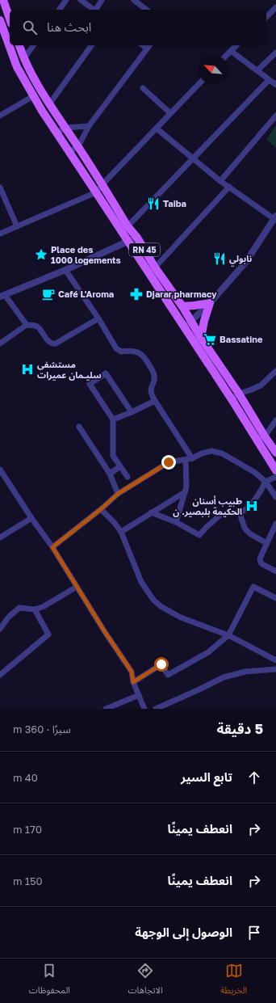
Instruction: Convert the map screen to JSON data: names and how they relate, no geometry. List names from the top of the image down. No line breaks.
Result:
{"streets":{"main road":["RN 45"]},"places":{"restaurant":["Taiba","نابولي"],"place":["Place des 1000 logements"],"cafe":["Café L'Aroma"],"pharmacy":["Djarar pharmacy"],"supermarket":["Bassatine"],"hospital":["مستشفى سليـمان عميرات","طبيب أسنان الحكيمة بلبصير. ن"]},"north":"top left","page":{"search":"ابحث هنا","heading":["5 دقيقة","سيرًا · 360 m"],"list":[["تابع السير","40 m"],["انعطف يمينًا","170 m"],["انعطف يمينًا","150 m"],"الوصول إلى الوجهة"],"nav":["الخريطة","الاتجاهات","المحفوظات"]}}
